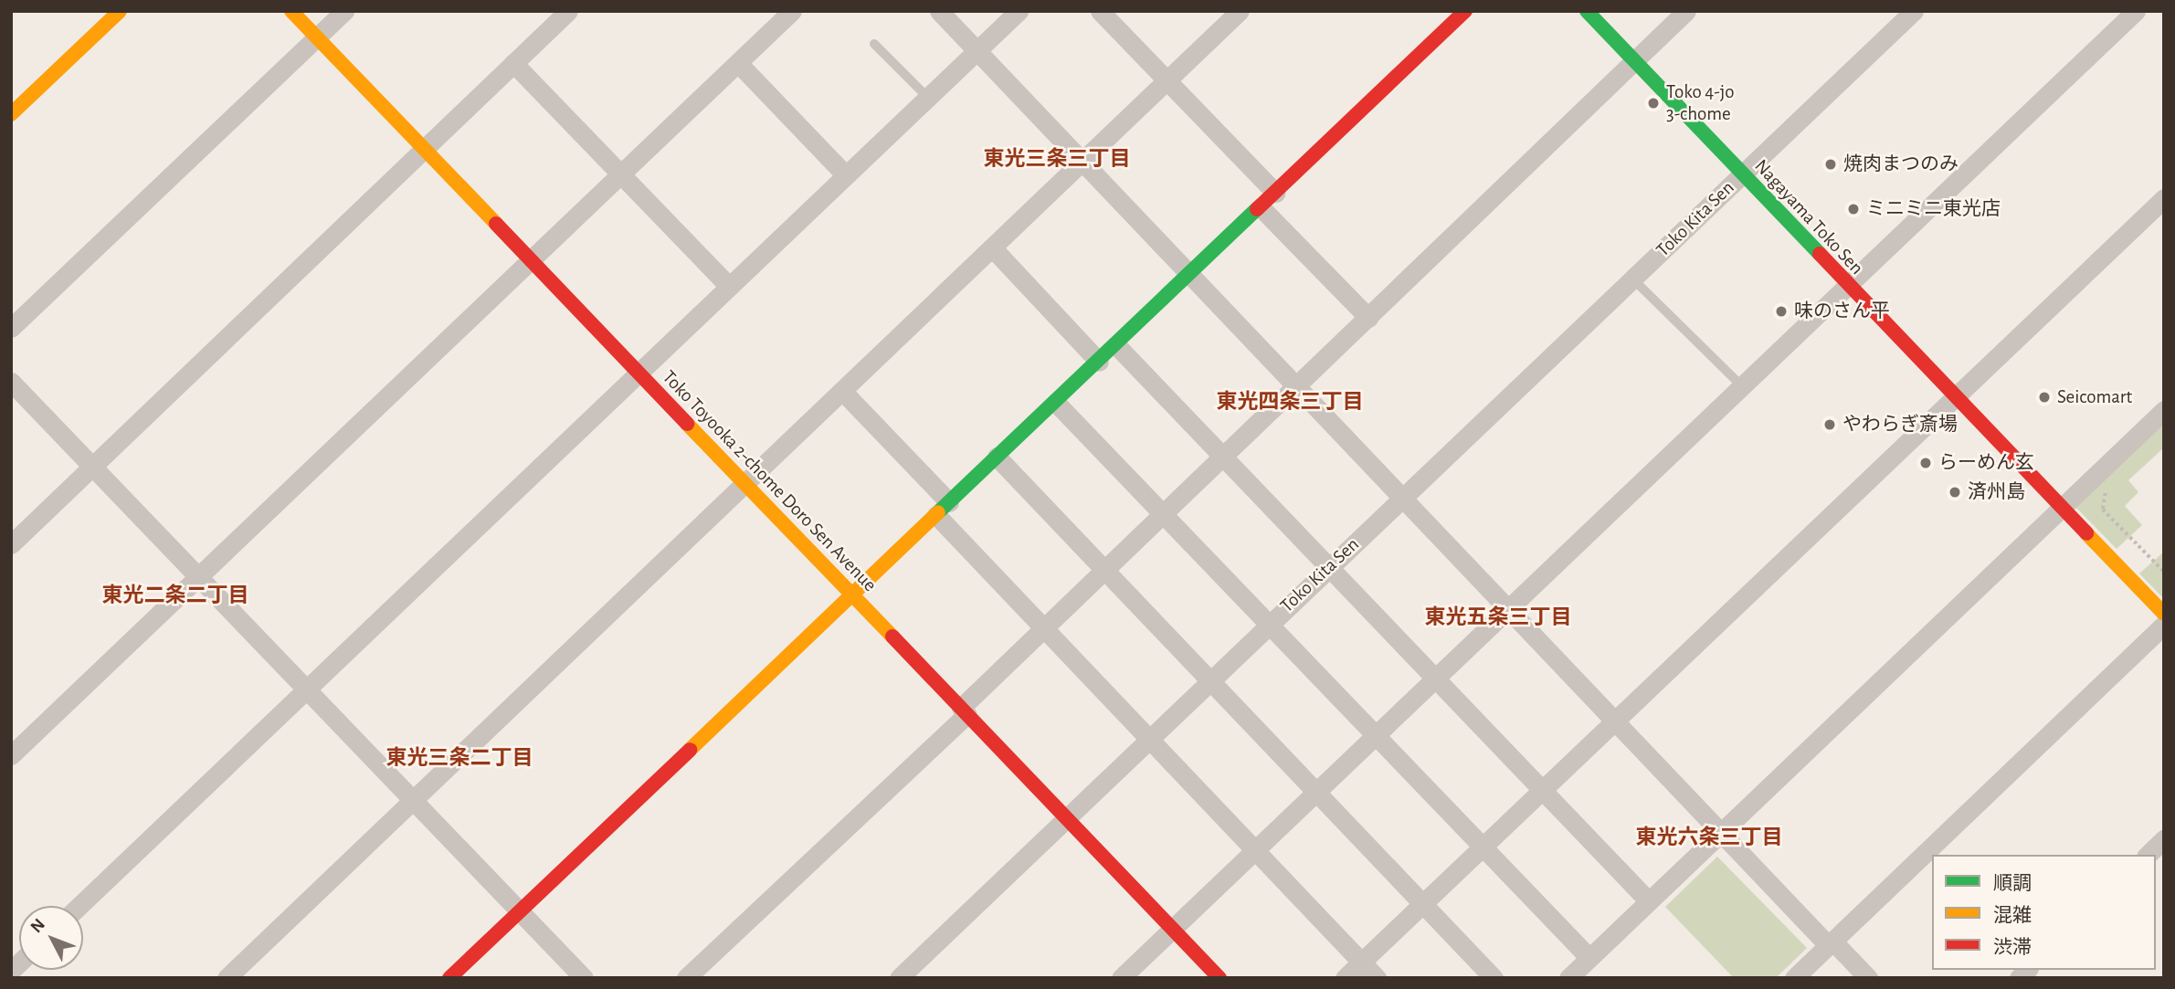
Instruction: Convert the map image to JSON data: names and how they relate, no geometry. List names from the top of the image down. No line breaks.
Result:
{"streets":{"street":["Nagayama Toko Sen","Toko Kita Sen","Toko Toyooka 2-chome Doro Sen Avenue"]},"crossings":[["Nagayama Toko Sen","Toko Kita Sen"],["Toko Kita Sen","Toko Toyooka 2-chome Doro Sen Avenue"]],"districts":["東光三条三丁目","東光四条三丁目","東光二条二丁目","東光五条三丁目","東光三条二丁目","東光六条三丁目"],"places":["Toko 4-jo 3-chome","焼肉まつのみ","ミニミニ東光店","味のさん平","Seicomart","やわらぎ斎場","らーめん玄","済州島"],"legend":["順調","混雑","渋滞"],"north":"top left"}
